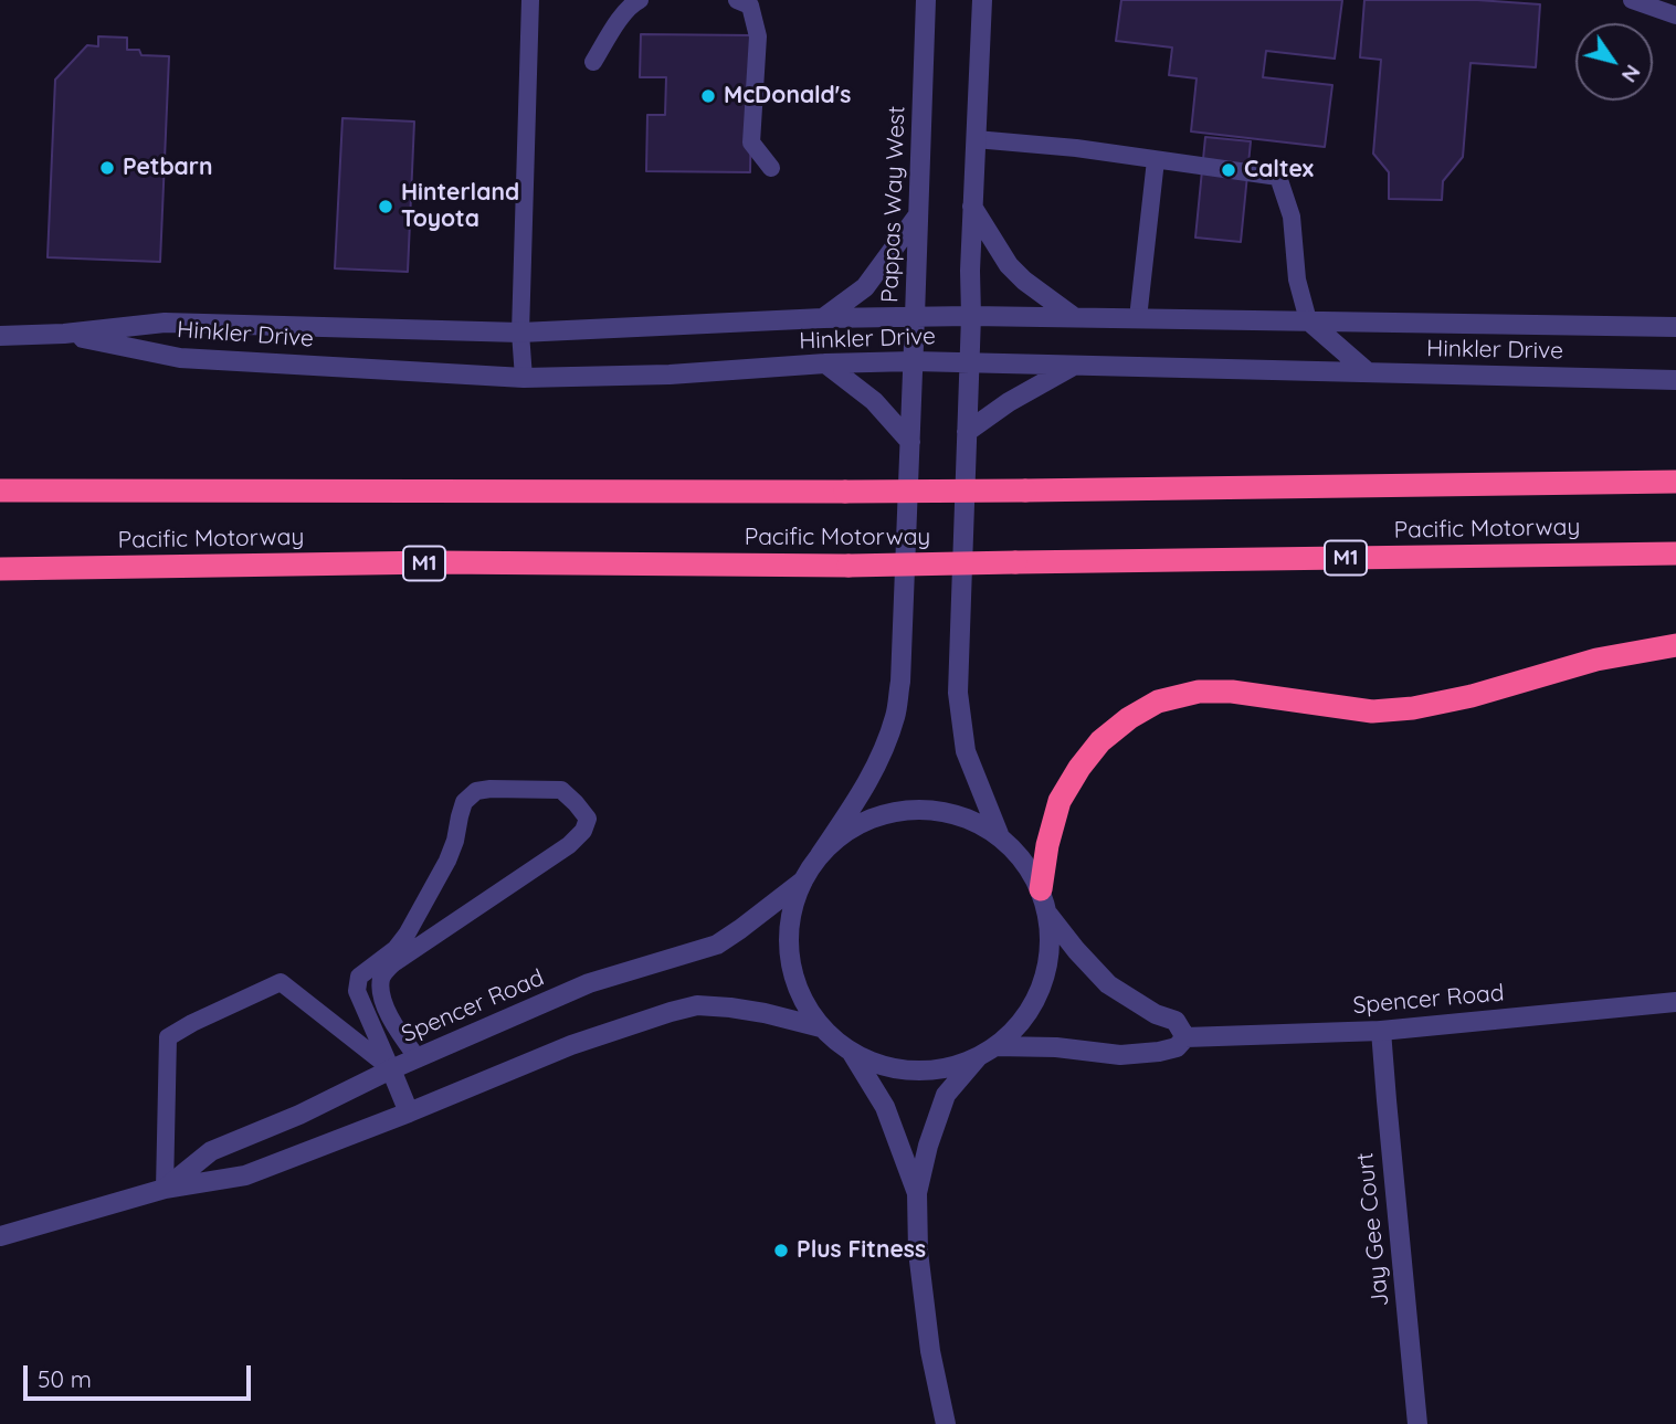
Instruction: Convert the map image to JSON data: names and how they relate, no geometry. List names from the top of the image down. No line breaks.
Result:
{"streets":{"highway":["Pacific Motorway","M1"],"street":["Pappas Way West","Hinkler Drive","Spencer Road","Jay Gee Court"]},"crossings":[["Pappas Way West","Hinkler Drive"],["Pappas Way West","Spencer Road"],["Spencer Road","Jay Gee Court"]],"places":["McDonald's","Petbarn","Caltex","Hinterland Toyota","Plus Fitness"],"scale_bar":"50 m","north":"bottom right"}
